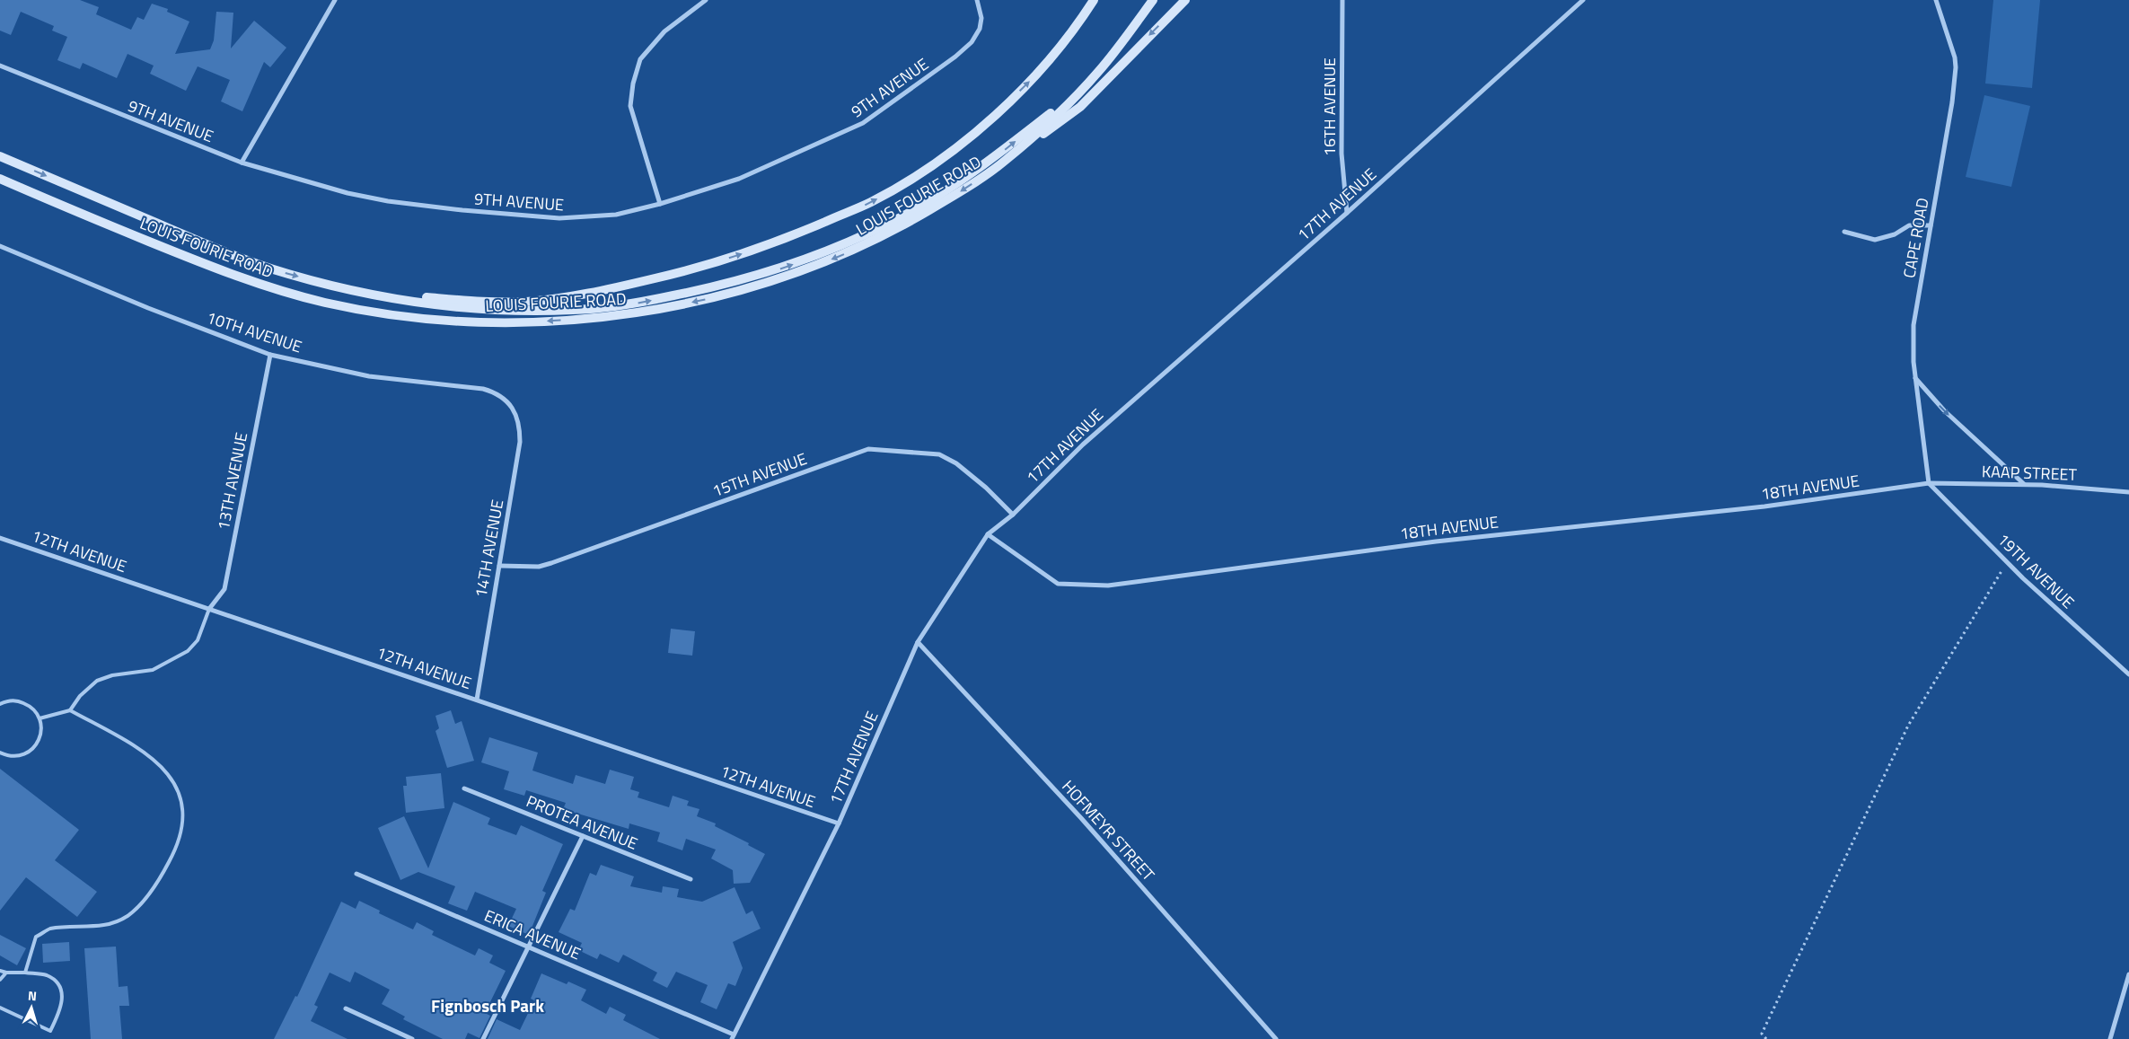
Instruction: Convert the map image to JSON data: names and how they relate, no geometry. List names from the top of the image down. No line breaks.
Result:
{"streets":{"main road":["LOUIS FOURIE ROAD"],"street":["9TH AVENUE","16TH AVENUE","17TH AVENUE","CAPE ROAD","10TH AVENUE","KAAP STREET","15TH AVENUE","13TH AVENUE","18TH AVENUE","14TH AVENUE","12TH AVENUE","19TH AVENUE","PROTEA AVENUE","HOFMEYR STREET","ERICA AVENUE"]},"crossings":[["16TH AVENUE","17TH AVENUE"],["17TH AVENUE","15TH AVENUE"],["17TH AVENUE","18TH AVENUE"],["17TH AVENUE","12TH AVENUE"],["17TH AVENUE","HOFMEYR STREET"],["17TH AVENUE","ERICA AVENUE"],["CAPE ROAD","KAAP STREET"],["CAPE ROAD","18TH AVENUE"],["CAPE ROAD","19TH AVENUE"],["10TH AVENUE","13TH AVENUE"],["10TH AVENUE","14TH AVENUE"],["KAAP STREET","18TH AVENUE"],["KAAP STREET","19TH AVENUE"],["15TH AVENUE","14TH AVENUE"],["13TH AVENUE","12TH AVENUE"],["18TH AVENUE","19TH AVENUE"],["14TH AVENUE","12TH AVENUE"]],"districts":["Fignbosch Park"],"north":"top"}
